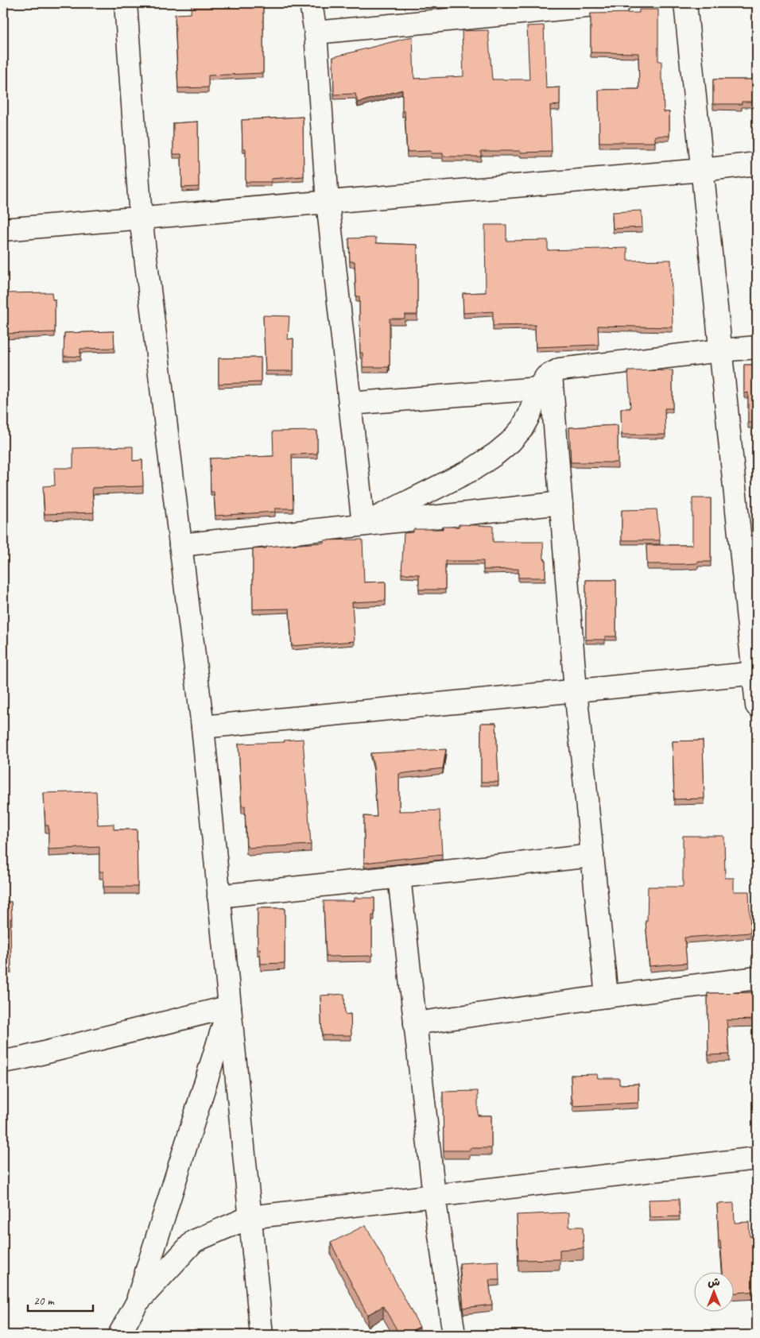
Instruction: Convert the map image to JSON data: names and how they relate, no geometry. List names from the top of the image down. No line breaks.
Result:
{"scale_bar":"20 m","north":"top"}
